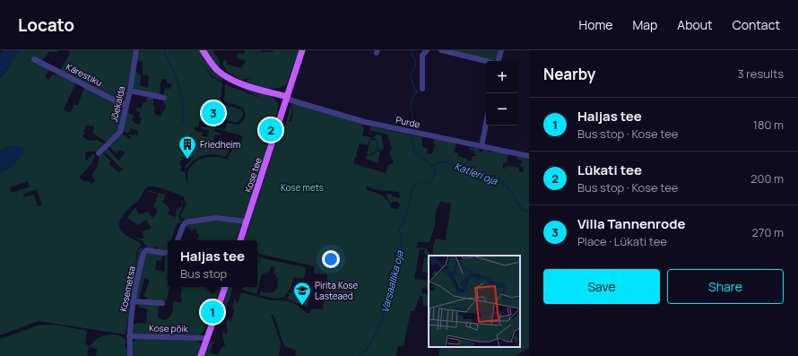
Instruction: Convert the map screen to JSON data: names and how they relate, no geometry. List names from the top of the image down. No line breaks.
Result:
{"streets":{"main road":["Kose tee"],"street":["Kärestiku","Jõekalda","Purde","Kosemetsa","Kose põik"]},"crossings":[["Kärestiku","Jõekalda"],["Purde","Kose tee"],["Kosemetsa","Kose põik"]],"water":["Katleri oja","Varsaallika oja"],"parks":["Kose mets"],"places":{"building":["Friedheim"],"school or university":["Pirita Kose Lasteaed"]},"page":{"header":"Locato","nav":["Home","Map","About","Contact"],"heading":["Nearby","3 results"],"map_buttons":["+","−"],"list":[{"mark":"1","name":"Haljas tee","note":"Bus stop · Kose tee","value":"180 m"},{"mark":"2","name":"Lükati tee","note":"Bus stop · Kose tee","value":"200 m"},{"mark":"3","name":"Villa Tannenrode","note":"Place · Lükati tee","value":"270 m"}],"pins":["3","2","1"],"popup":["Haljas tee","Bus stop"],"buttons":["Save","Share"]}}
